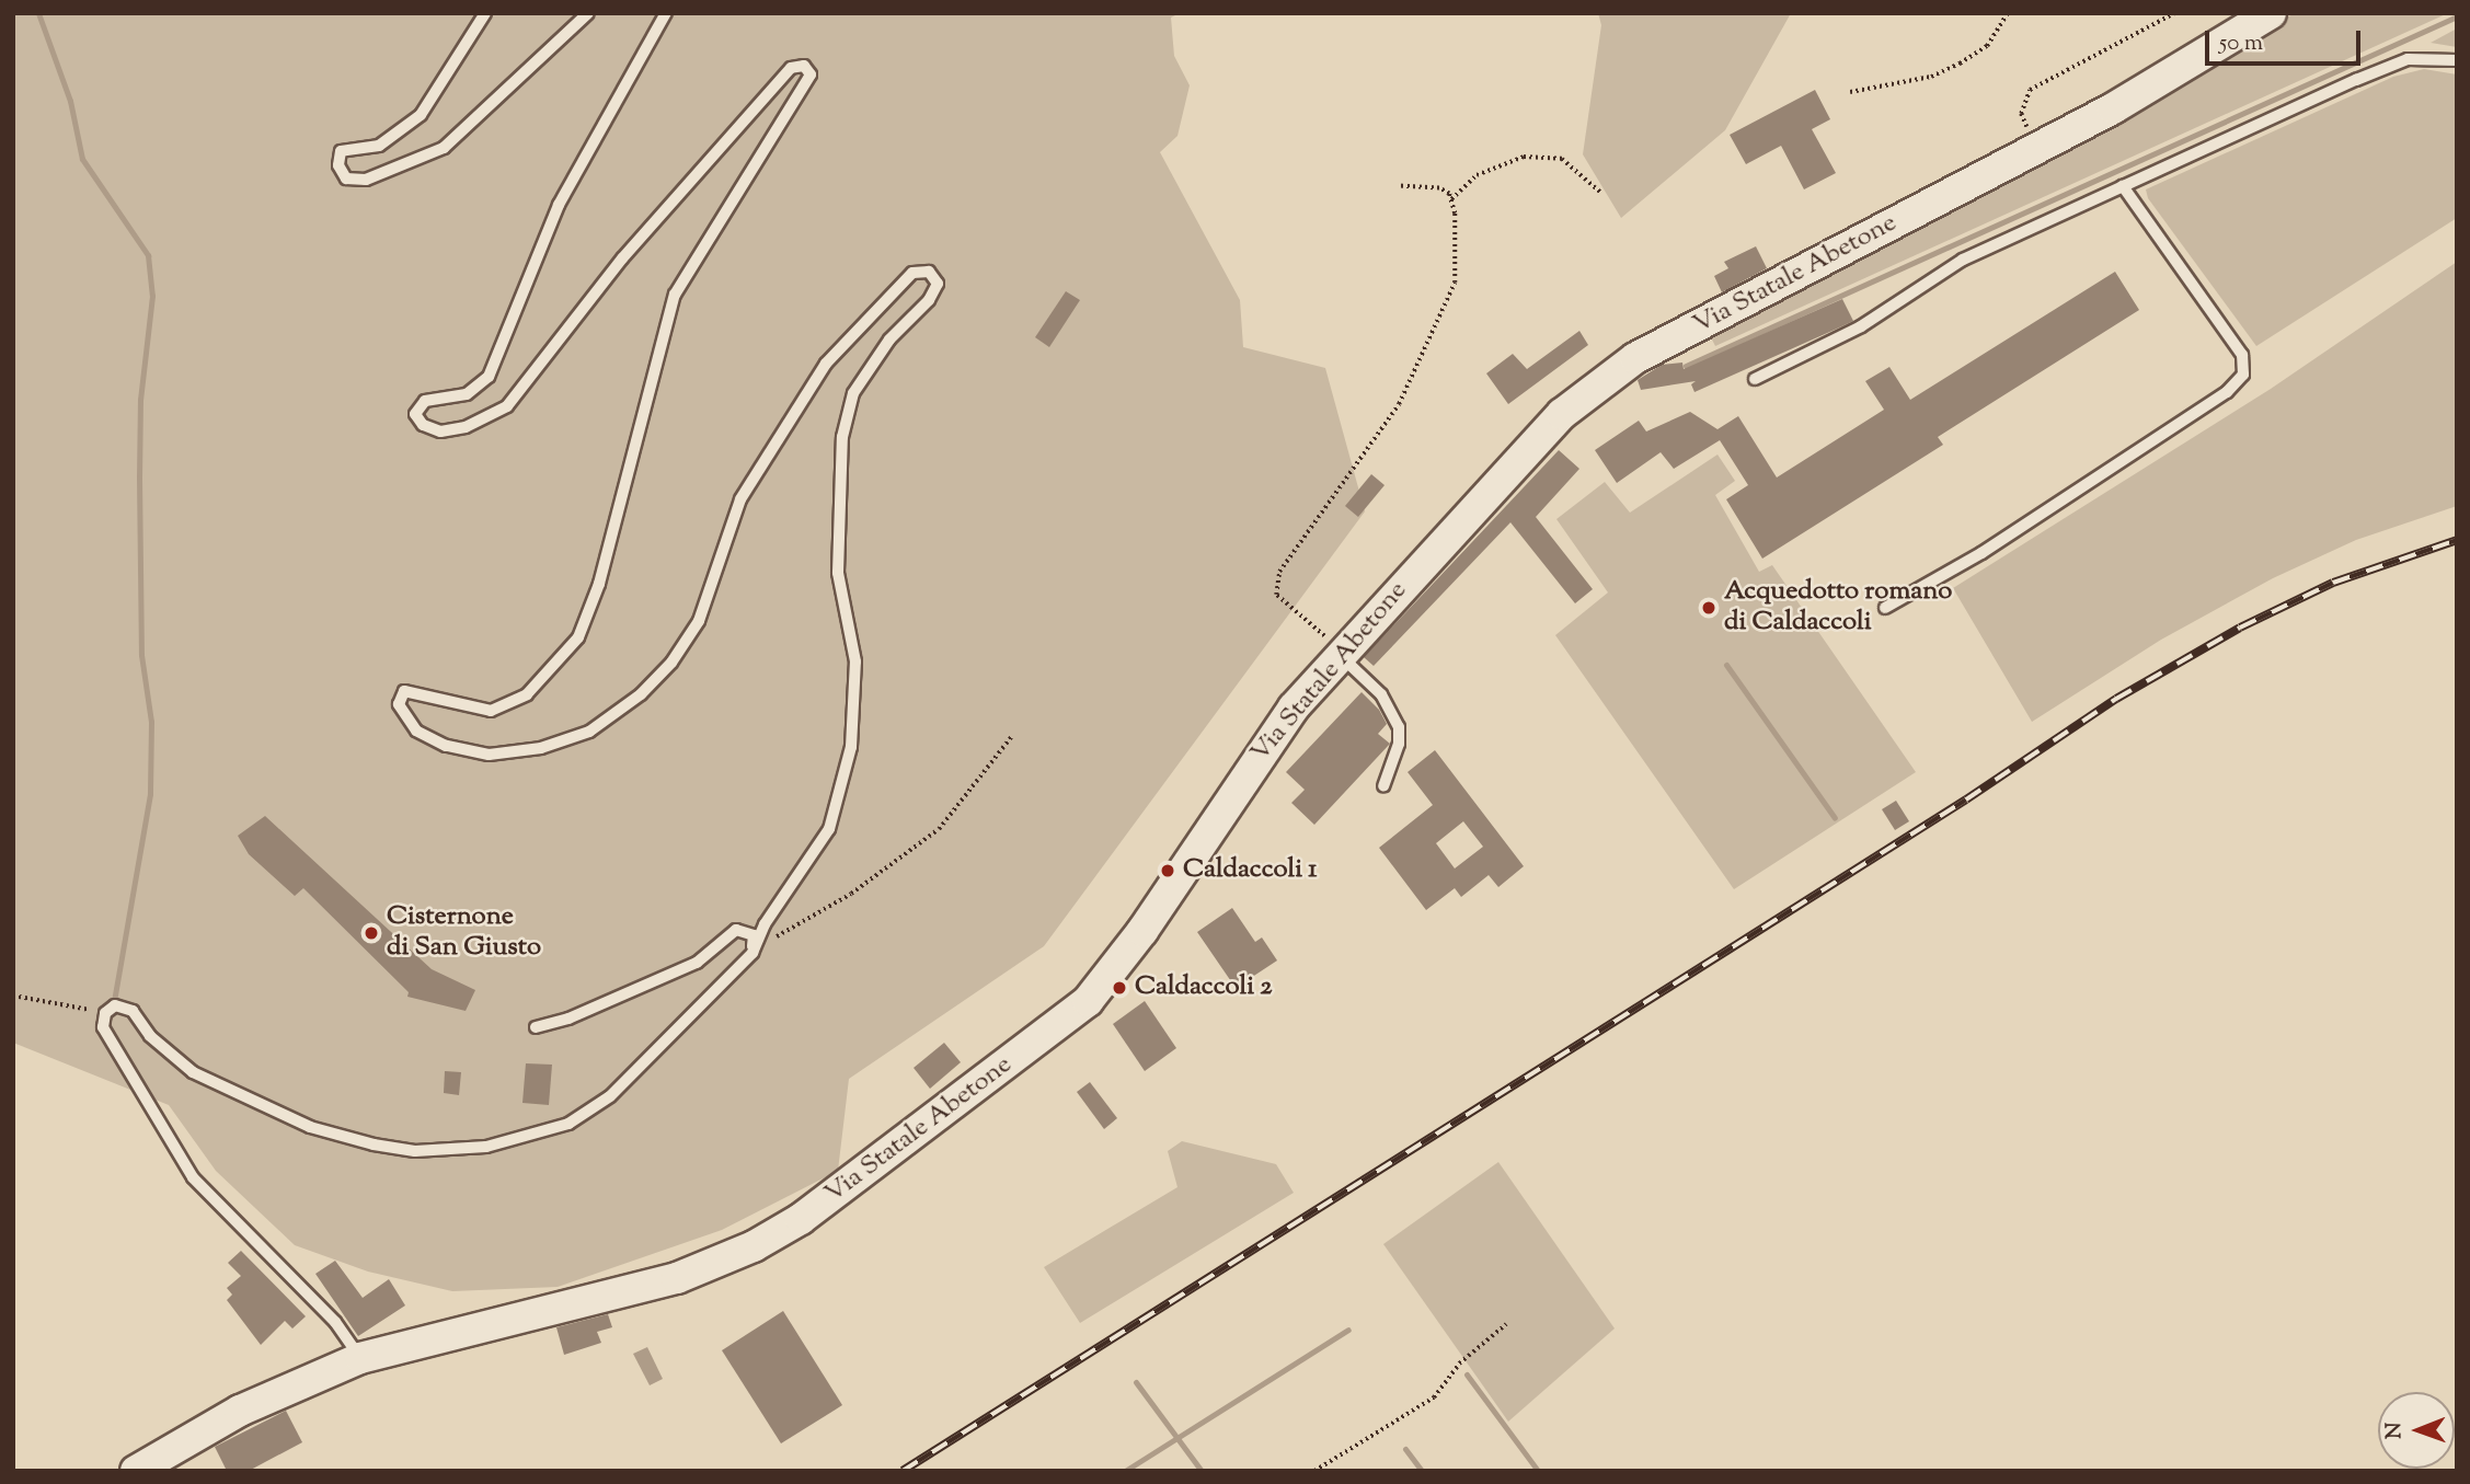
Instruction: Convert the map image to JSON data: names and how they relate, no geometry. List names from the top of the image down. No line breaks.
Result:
{"streets":{"main road":["Via Statale Abetone"]},"places":["Acquedotto romano di Caldaccoli","Caldaccoli 1","Cisternone di San Giusto","Caldaccoli 2"],"scale_bar":"50 m","north":"left"}
